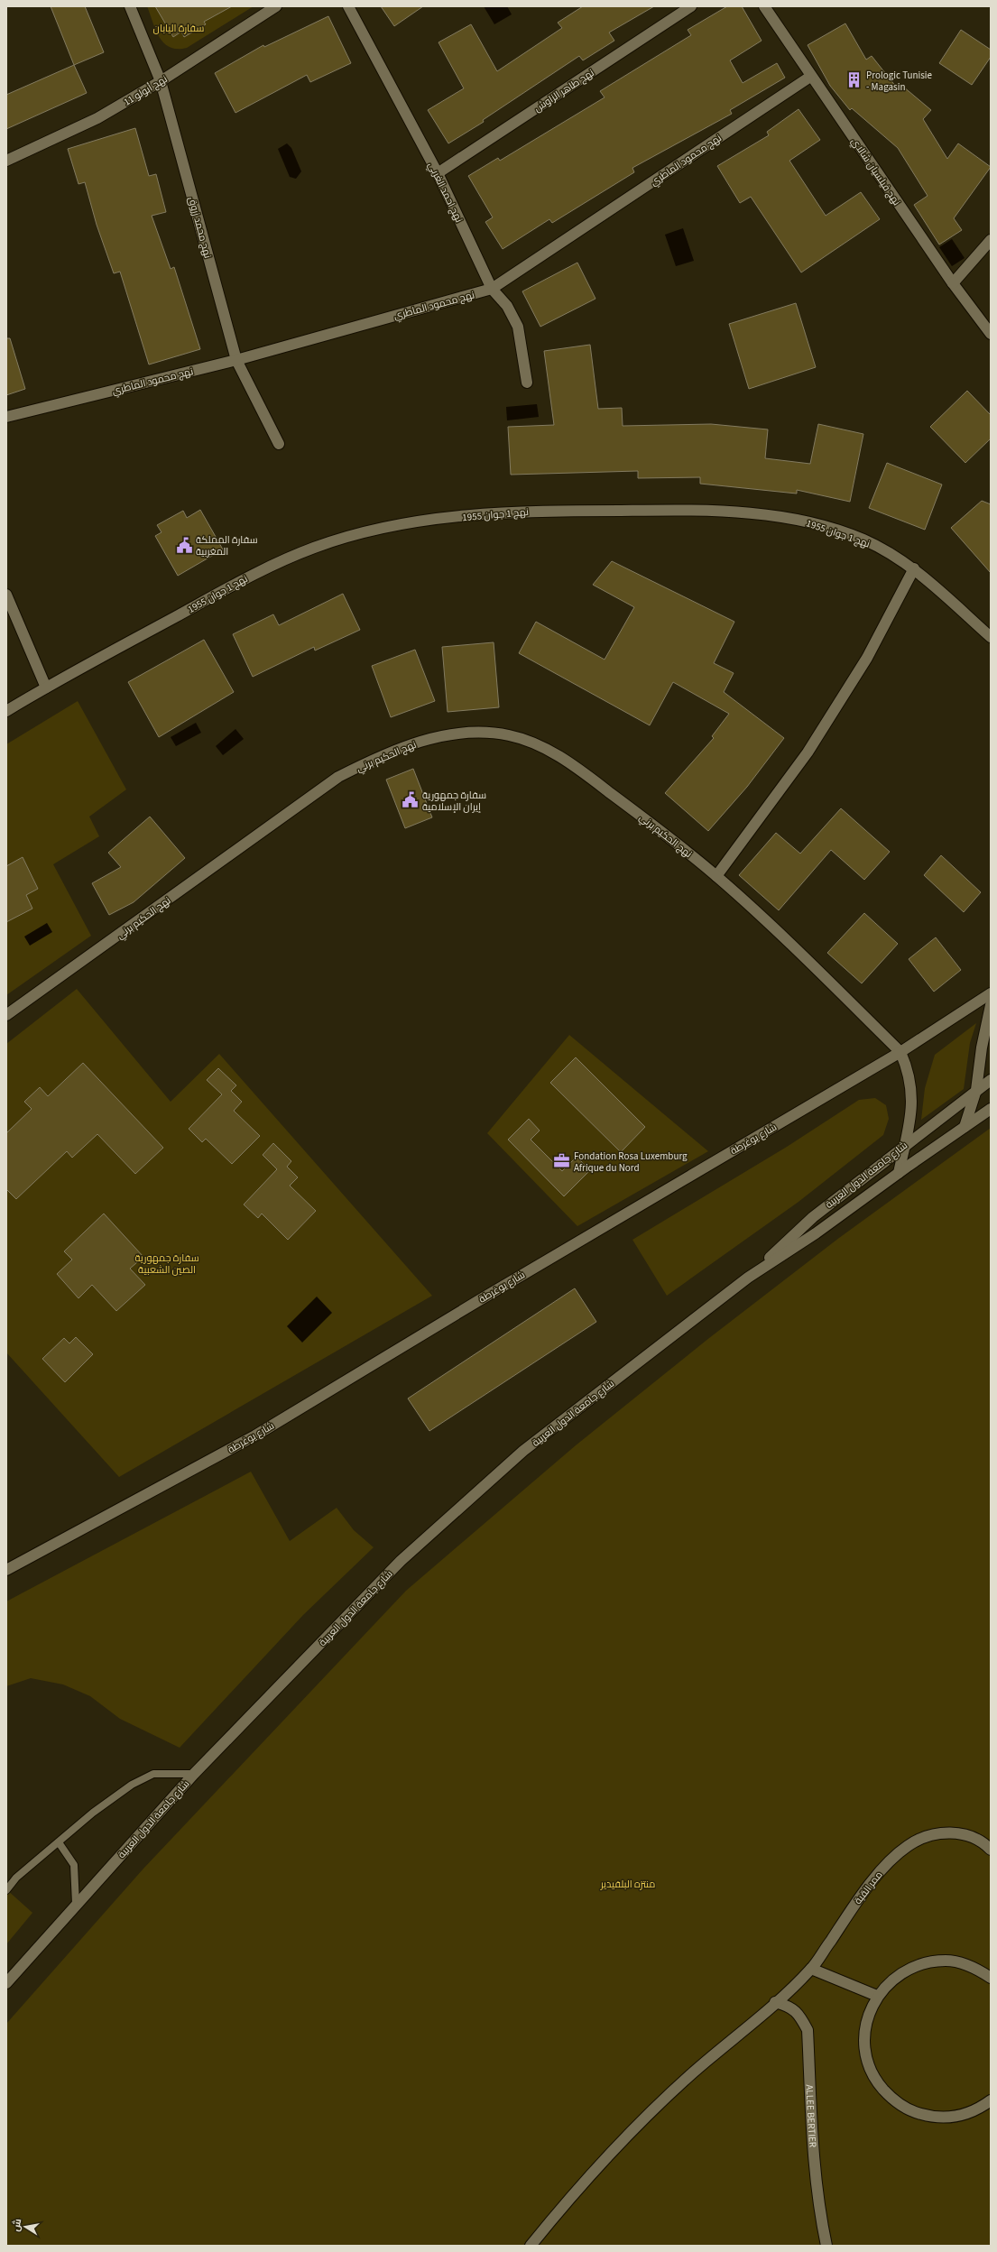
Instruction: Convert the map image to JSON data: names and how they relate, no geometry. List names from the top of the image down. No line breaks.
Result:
{"streets":{"street":["نهج أبولو 11","نهج طاهر الزاوش","نهج محمود الماطري","نهج فيلسيان شالاي","نهج احمد الغربي","نهج محمد زروق","نهج 1 جوان 1955","نهج الحكيم برني","شارع يوغرطة","شارع جامعة الدول العربية","ممر القبة","ALLEE BERTIER"]},"crossings":[["نهج أبولو 11","نهج محمد زروق"],["نهج طاهر الزاوش","نهج احمد الغربي"],["نهج محمود الماطري","نهج فيلسيان شالاي"],["نهج محمود الماطري","نهج احمد الغربي"],["نهج محمود الماطري","نهج محمد زروق"],["نهج الحكيم برني","شارع يوغرطة"],["ممر القبة","ALLEE BERTIER"]],"parks":["سفارة اليابان","سفارة جمهورية الصين الشعبية","منتزه البلفيدير"],"places":{"building":["Prologic Tunisie - Magasin"],"public building":["سفارة المملكة المغربية","سفارة جمهورية إيران الإسلامية"],"office":["Fondation Rosa Luxemburg Afrique du Nord"]},"north":"left"}
